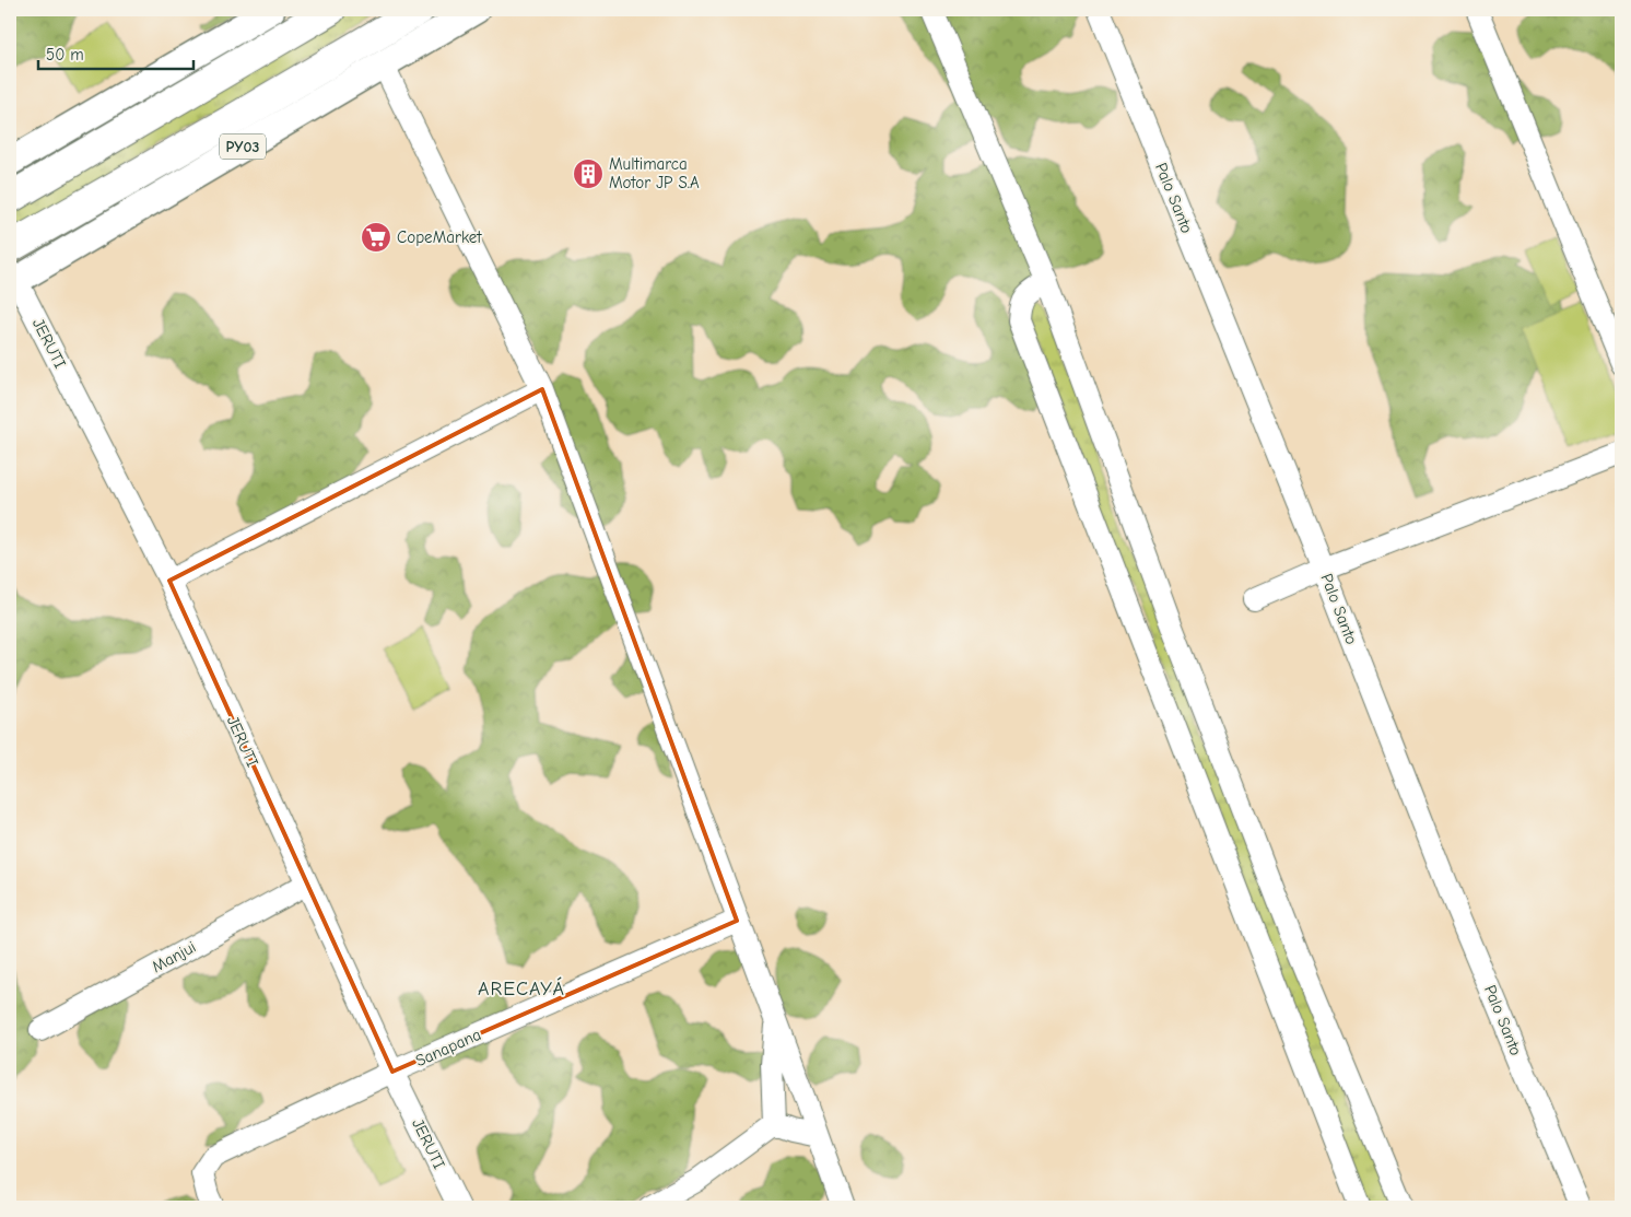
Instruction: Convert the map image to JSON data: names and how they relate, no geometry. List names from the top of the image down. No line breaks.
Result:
{"streets":{"highway":["PY03"],"street":["Palo Santo","JERUTI","Manjui","Sanapana"]},"crossings":[["PY03","JERUTI"],["JERUTI","Manjui"],["JERUTI","Sanapana"]],"districts":["ARECAYÁ"],"places":{"building":["Multimarca Motor JP S.A"],"supermarket":["CopeMarket"]},"scale_bar":"50 m"}
